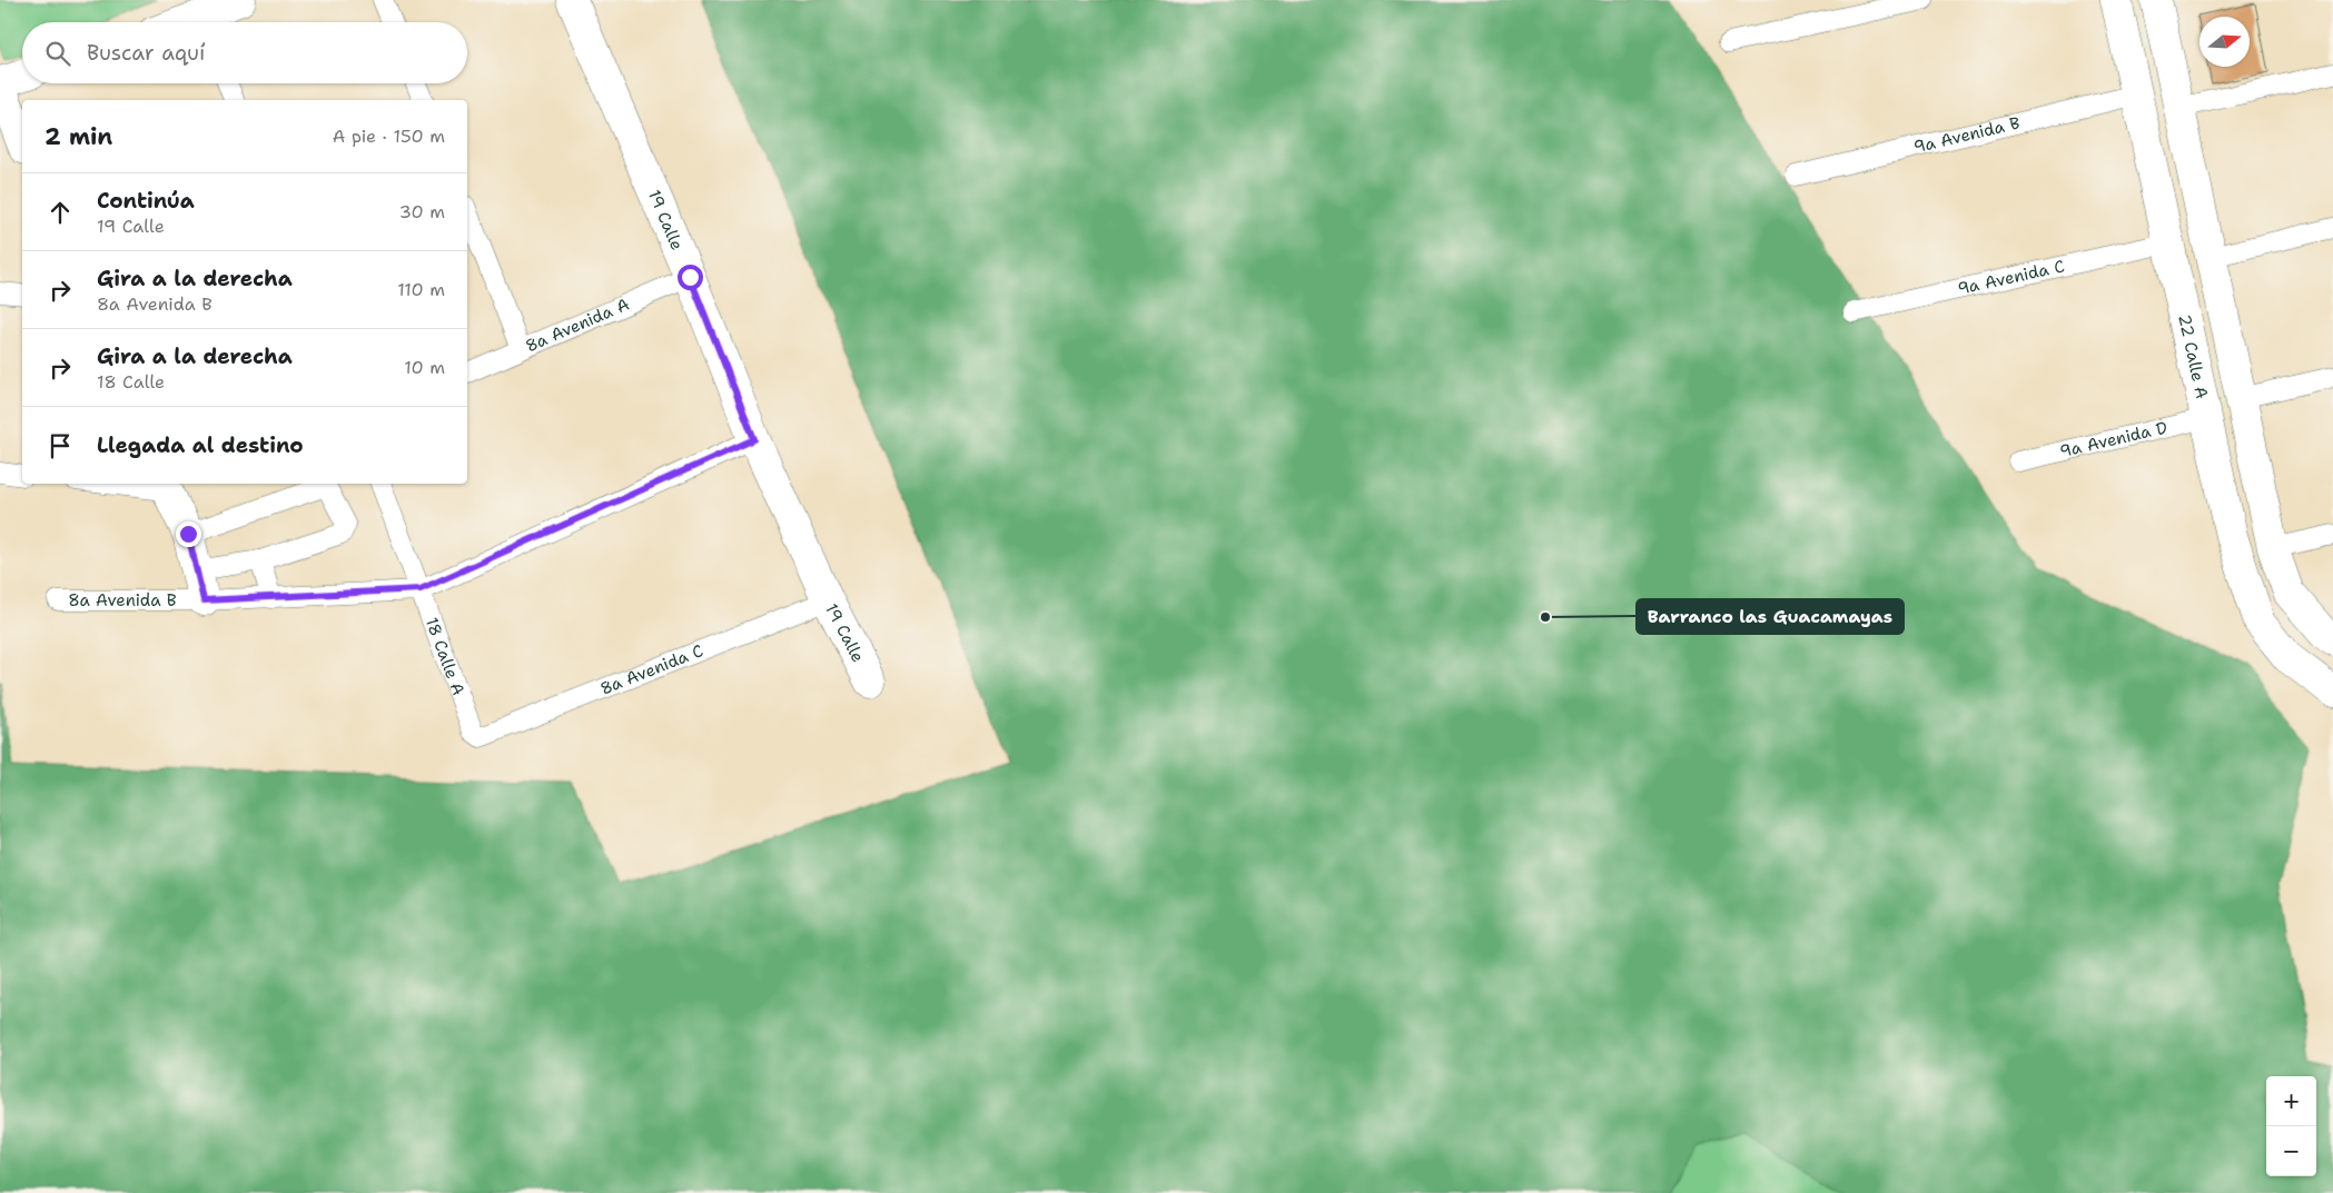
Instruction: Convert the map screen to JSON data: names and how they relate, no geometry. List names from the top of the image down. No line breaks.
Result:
{"streets":{"street":["19 Calle","22 Calle A"],"lane":["9a Avenida B","9a Avenida C","8a Avenida A","9a Avenida D","8a Avenida B","18 Calle A","8a Avenida C"]},"crossings":[["9a Avenida B","22 Calle A"],["19 Calle","8a Avenida A"],["19 Calle","8a Avenida B"],["19 Calle","8a Avenida C"],["9a Avenida C","22 Calle A"],["22 Calle A","9a Avenida D"],["8a Avenida B","18 Calle A"],["18 Calle A","8a Avenida C"]],"places":["Barranco las Guacamayas"],"north":"right","page":{"search":"Buscar aquí","heading":["2 min","A pie · 150 m"],"list":[["Continúa","19 Calle","30 m"],["Gira a la derecha","8a Avenida B","110 m"],["Gira a la derecha","18 Calle","10 m"],"Llegada al destino"],"map_buttons":["+","−"]}}
